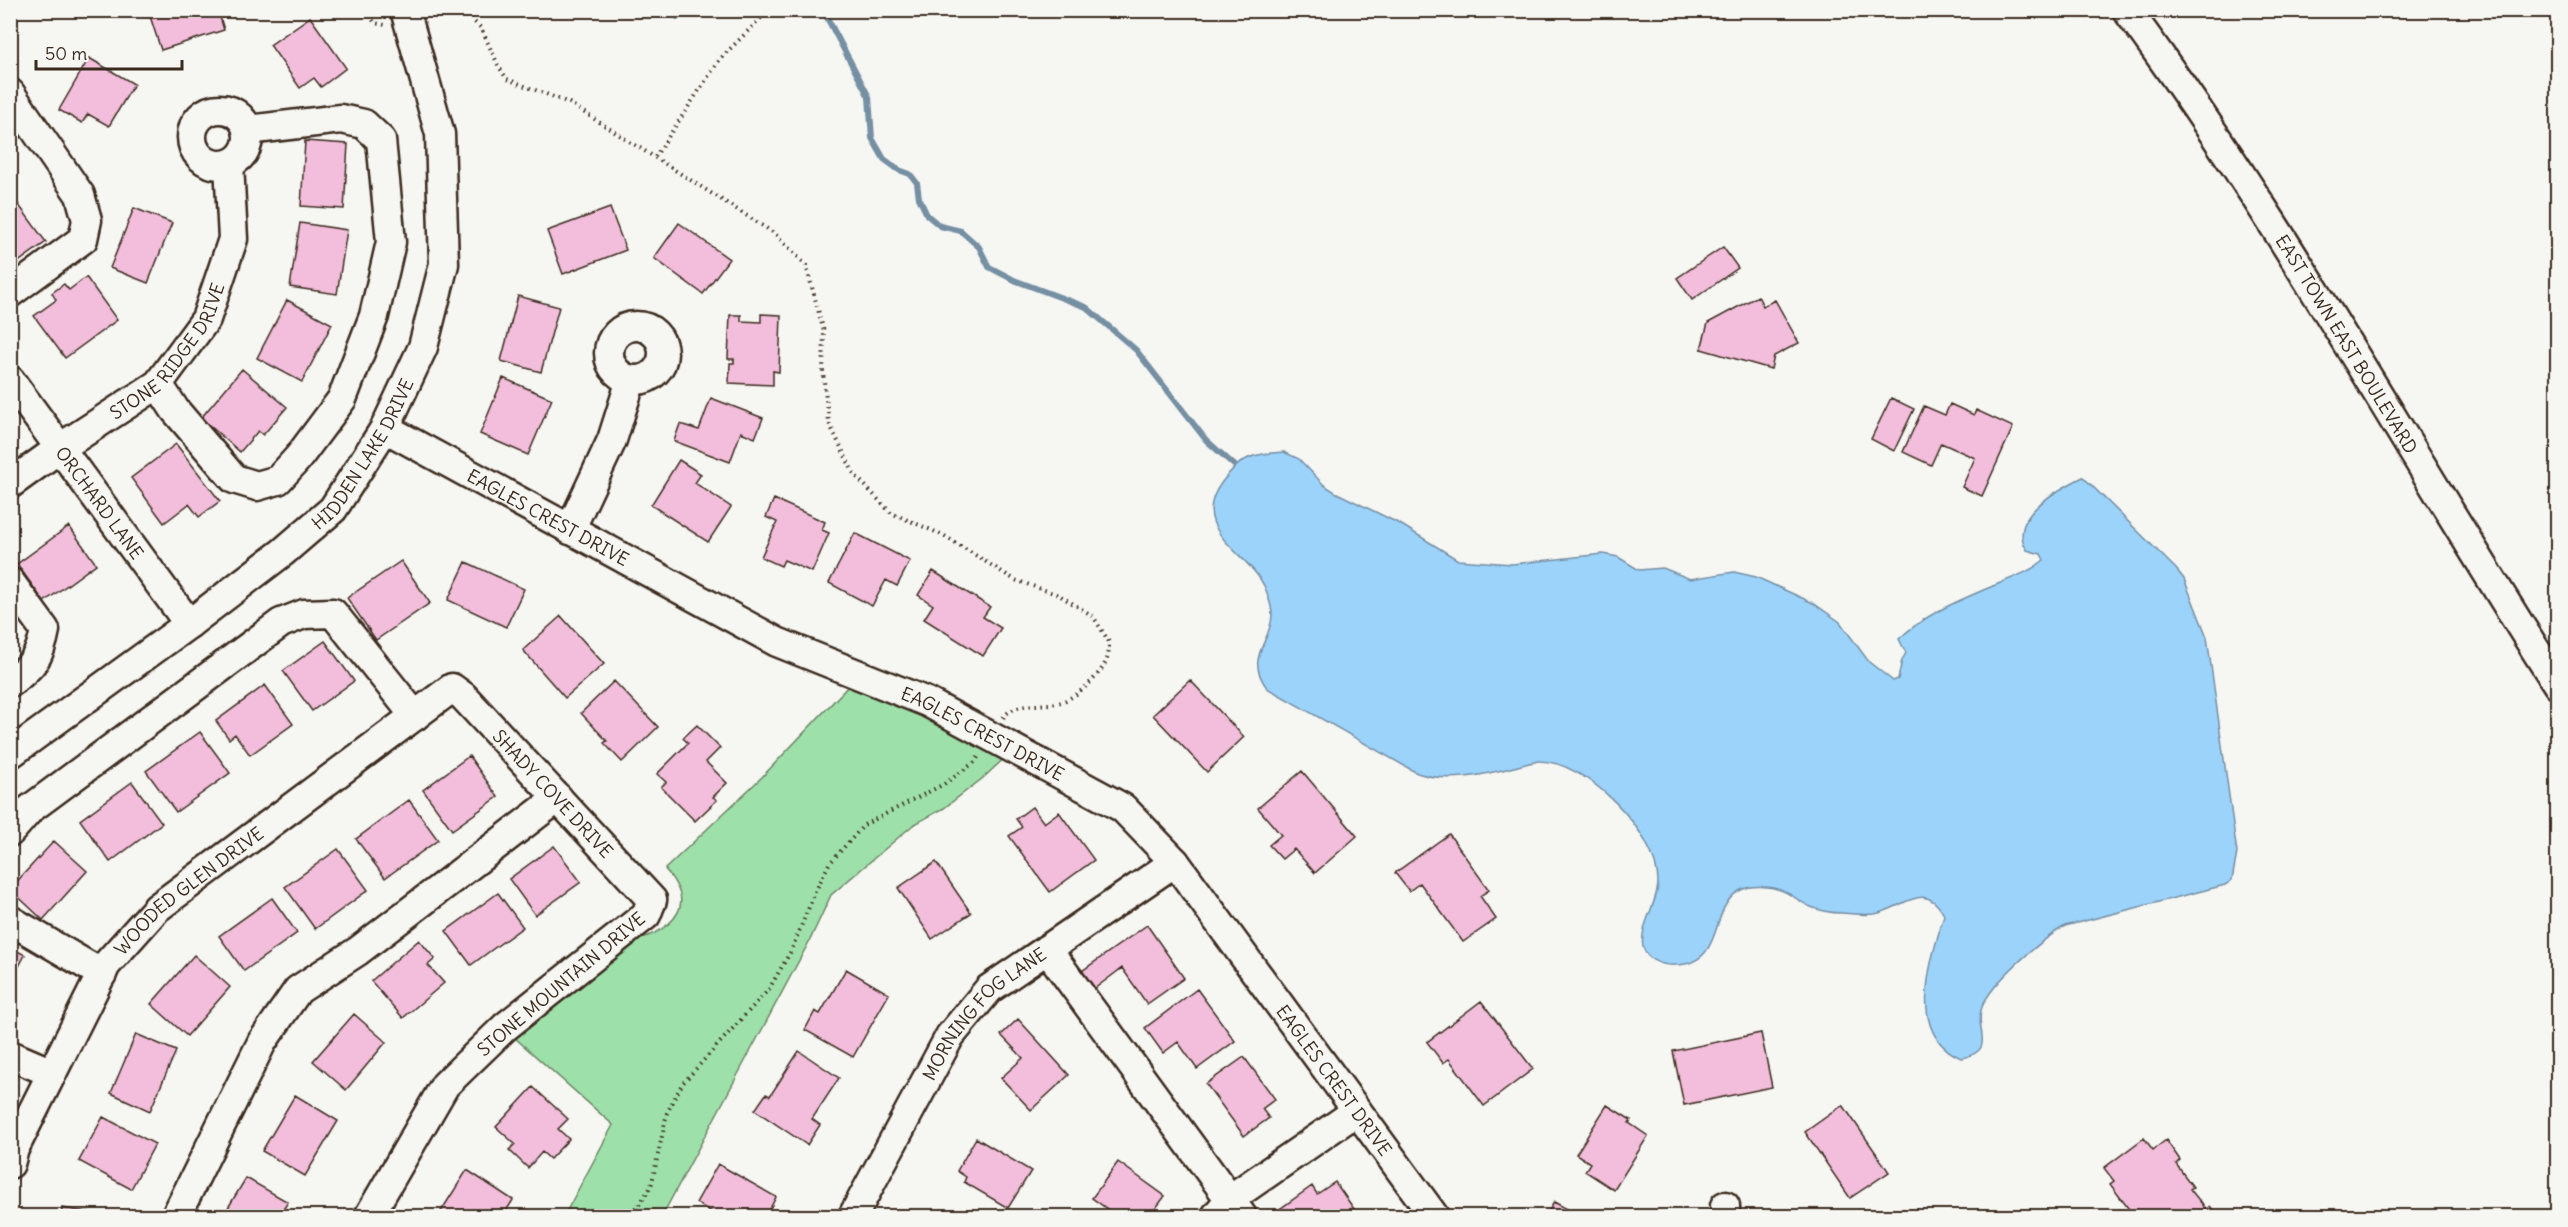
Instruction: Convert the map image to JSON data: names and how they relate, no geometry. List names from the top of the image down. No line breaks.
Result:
{"streets":{"street":["EAST TOWN EAST BOULEVARD","STONE RIDGE DRIVE","HIDDEN LAKE DRIVE","ORCHARD LANE","EAGLES CREST DRIVE","SHADY COVE DRIVE","WOODED GLEN DRIVE","STONE MOUNTAIN DRIVE","MORNING FOG LANE"]},"crossings":[["STONE RIDGE DRIVE","ORCHARD LANE"],["HIDDEN LAKE DRIVE","ORCHARD LANE"],["HIDDEN LAKE DRIVE","EAGLES CREST DRIVE"],["EAGLES CREST DRIVE","MORNING FOG LANE"],["SHADY COVE DRIVE","WOODED GLEN DRIVE"],["SHADY COVE DRIVE","STONE MOUNTAIN DRIVE"]],"scale_bar":"50 m"}
